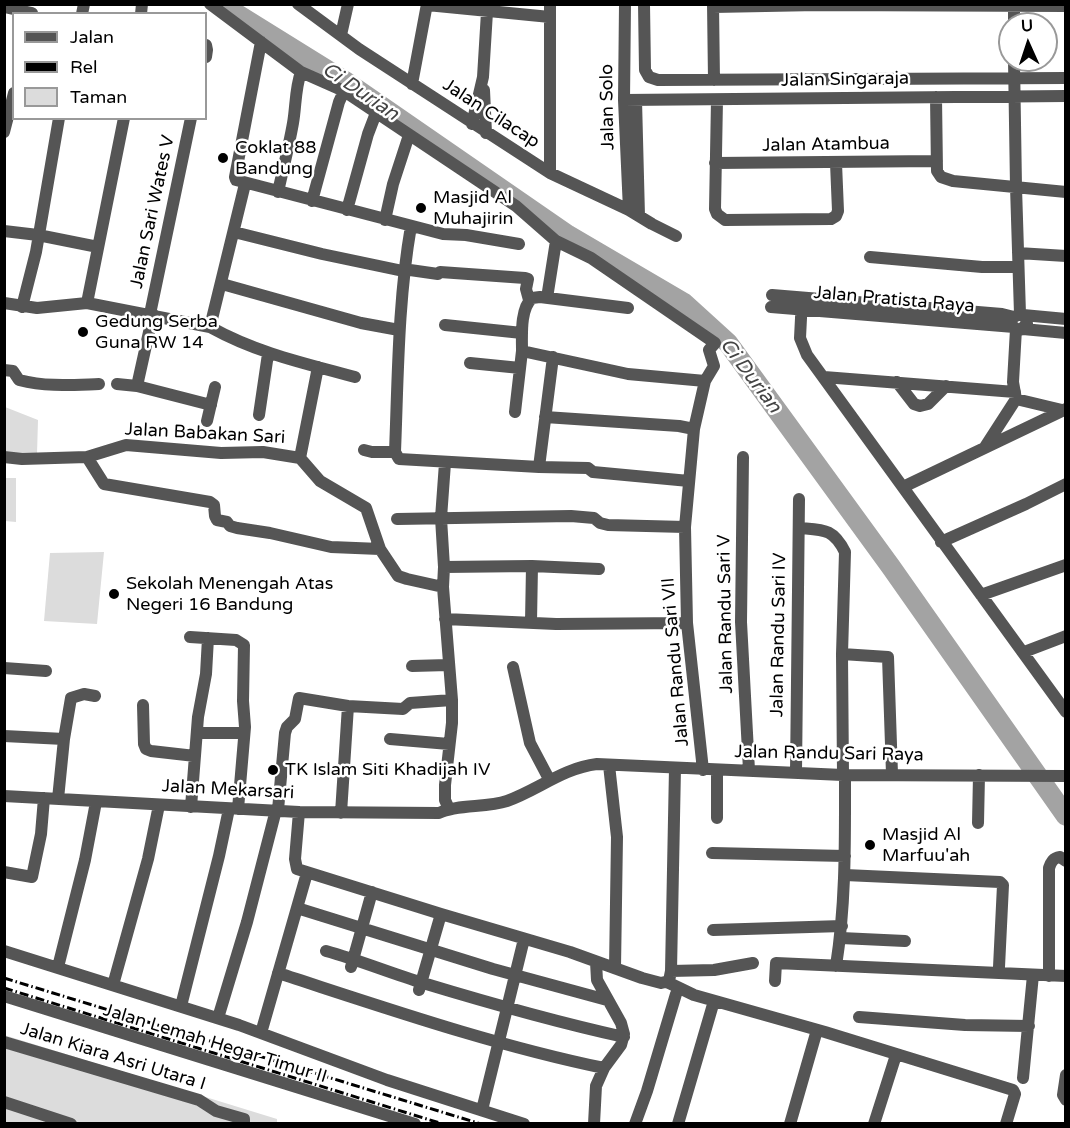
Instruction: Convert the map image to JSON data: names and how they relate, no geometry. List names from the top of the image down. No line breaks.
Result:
{"streets":{"street":["Jalan Singaraja","Jalan Solo","Jalan Cilacap","Jalan Atambua","Jalan Sari Wates V","Jalan Pratista Raya","Jalan Babakan Sari","Jalan Randu Sari V","Jalan Randu Sari IV","Jalan Randu Sari VII","Jalan Randu Sari Raya","Jalan Mekarsari","Jalan Lemah Hegar Timur II","Jalan Kiara Asri Utara I"]},"crossings":[["Jalan Singaraja","Jalan Solo"],["Jalan Solo","Jalan Cilacap"],["Jalan Randu Sari V","Jalan Randu Sari Raya"],["Jalan Randu Sari IV","Jalan Randu Sari Raya"],["Jalan Randu Sari VII","Jalan Randu Sari Raya"],["Jalan Randu Sari Raya","Jalan Mekarsari"]],"water":["Ci Durian"],"places":["Coklat 88 Bandung","Masjid Al Muhajirin","Gedung Serba Guna RW 14","Sekolah Menengah Atas Negeri 16 Bandung","TK Islam Siti Khadijah IV","Masjid Al Marfuu'ah"],"legend":["Jalan","Rel","Taman"],"north":"top"}
